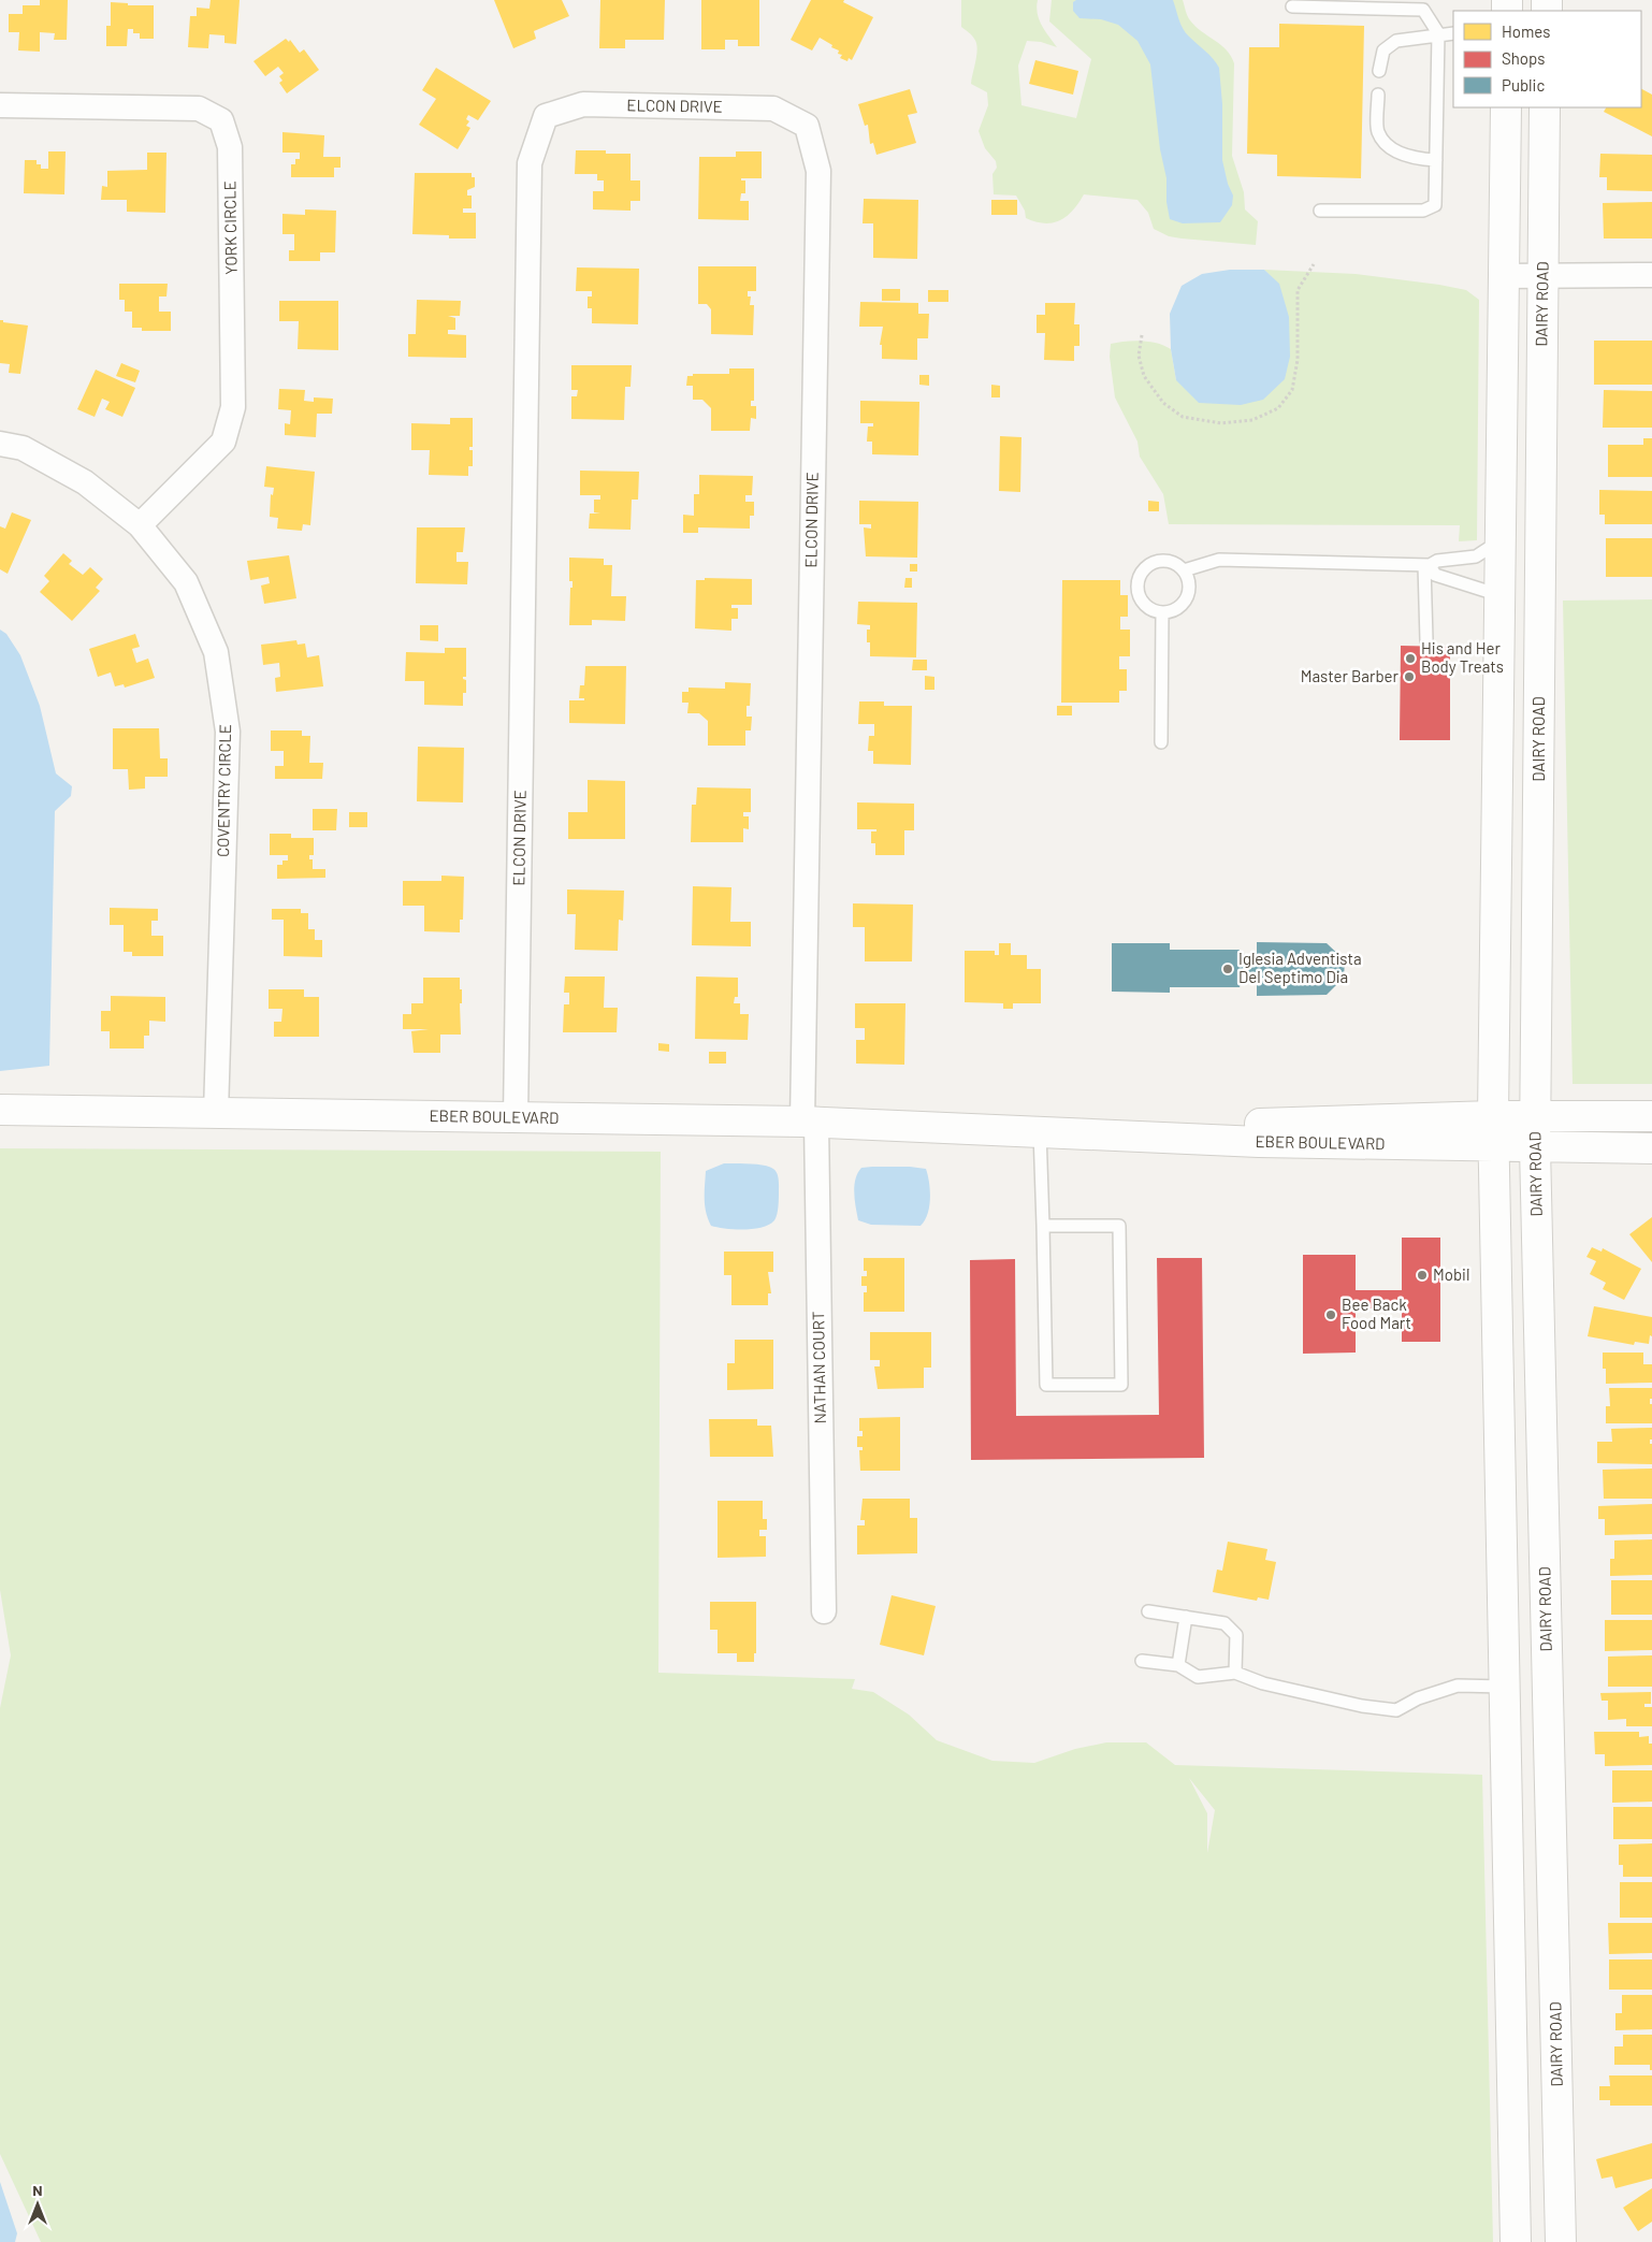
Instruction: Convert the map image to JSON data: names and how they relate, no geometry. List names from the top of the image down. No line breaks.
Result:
{"streets":{"street":["ELCON DRIVE","YORK CIRCLE","DAIRY ROAD","COVENTRY CIRCLE","EBER BOULEVARD","NATHAN COURT"]},"crossings":[["ELCON DRIVE","EBER BOULEVARD"],["ELCON DRIVE","NATHAN COURT"],["YORK CIRCLE","COVENTRY CIRCLE"],["DAIRY ROAD","EBER BOULEVARD"],["COVENTRY CIRCLE","EBER BOULEVARD"],["EBER BOULEVARD","NATHAN COURT"]],"places":["His and Her Body Treats","Master Barber","Iglesia Adventista Del Septimo Dia","Mobil","Bee Back Food Mart"],"legend":["Homes","Shops","Public"],"north":"top"}
